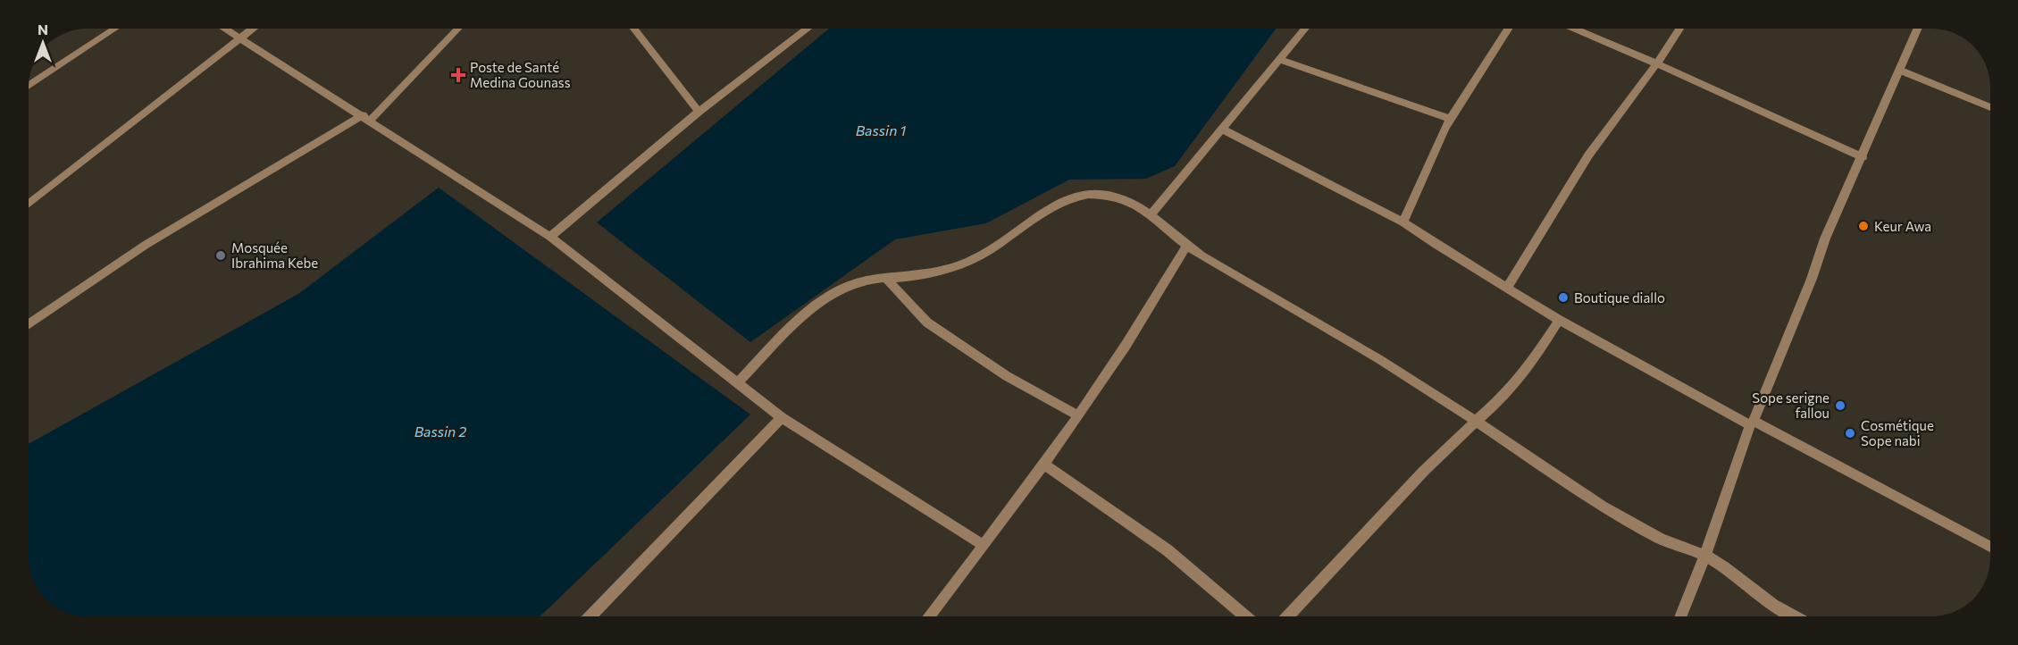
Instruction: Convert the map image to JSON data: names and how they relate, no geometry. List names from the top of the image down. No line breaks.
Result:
{"water":["Bassin 1","Bassin 2"],"places":{"health":["Poste de Santé Medina Gounass"],"other":["Keur Awa","Mosquée Ibrahima Kebe","Boutique diallo","Sope serigne fallou","Cosmétique Sope nabi"]},"north":"top"}
